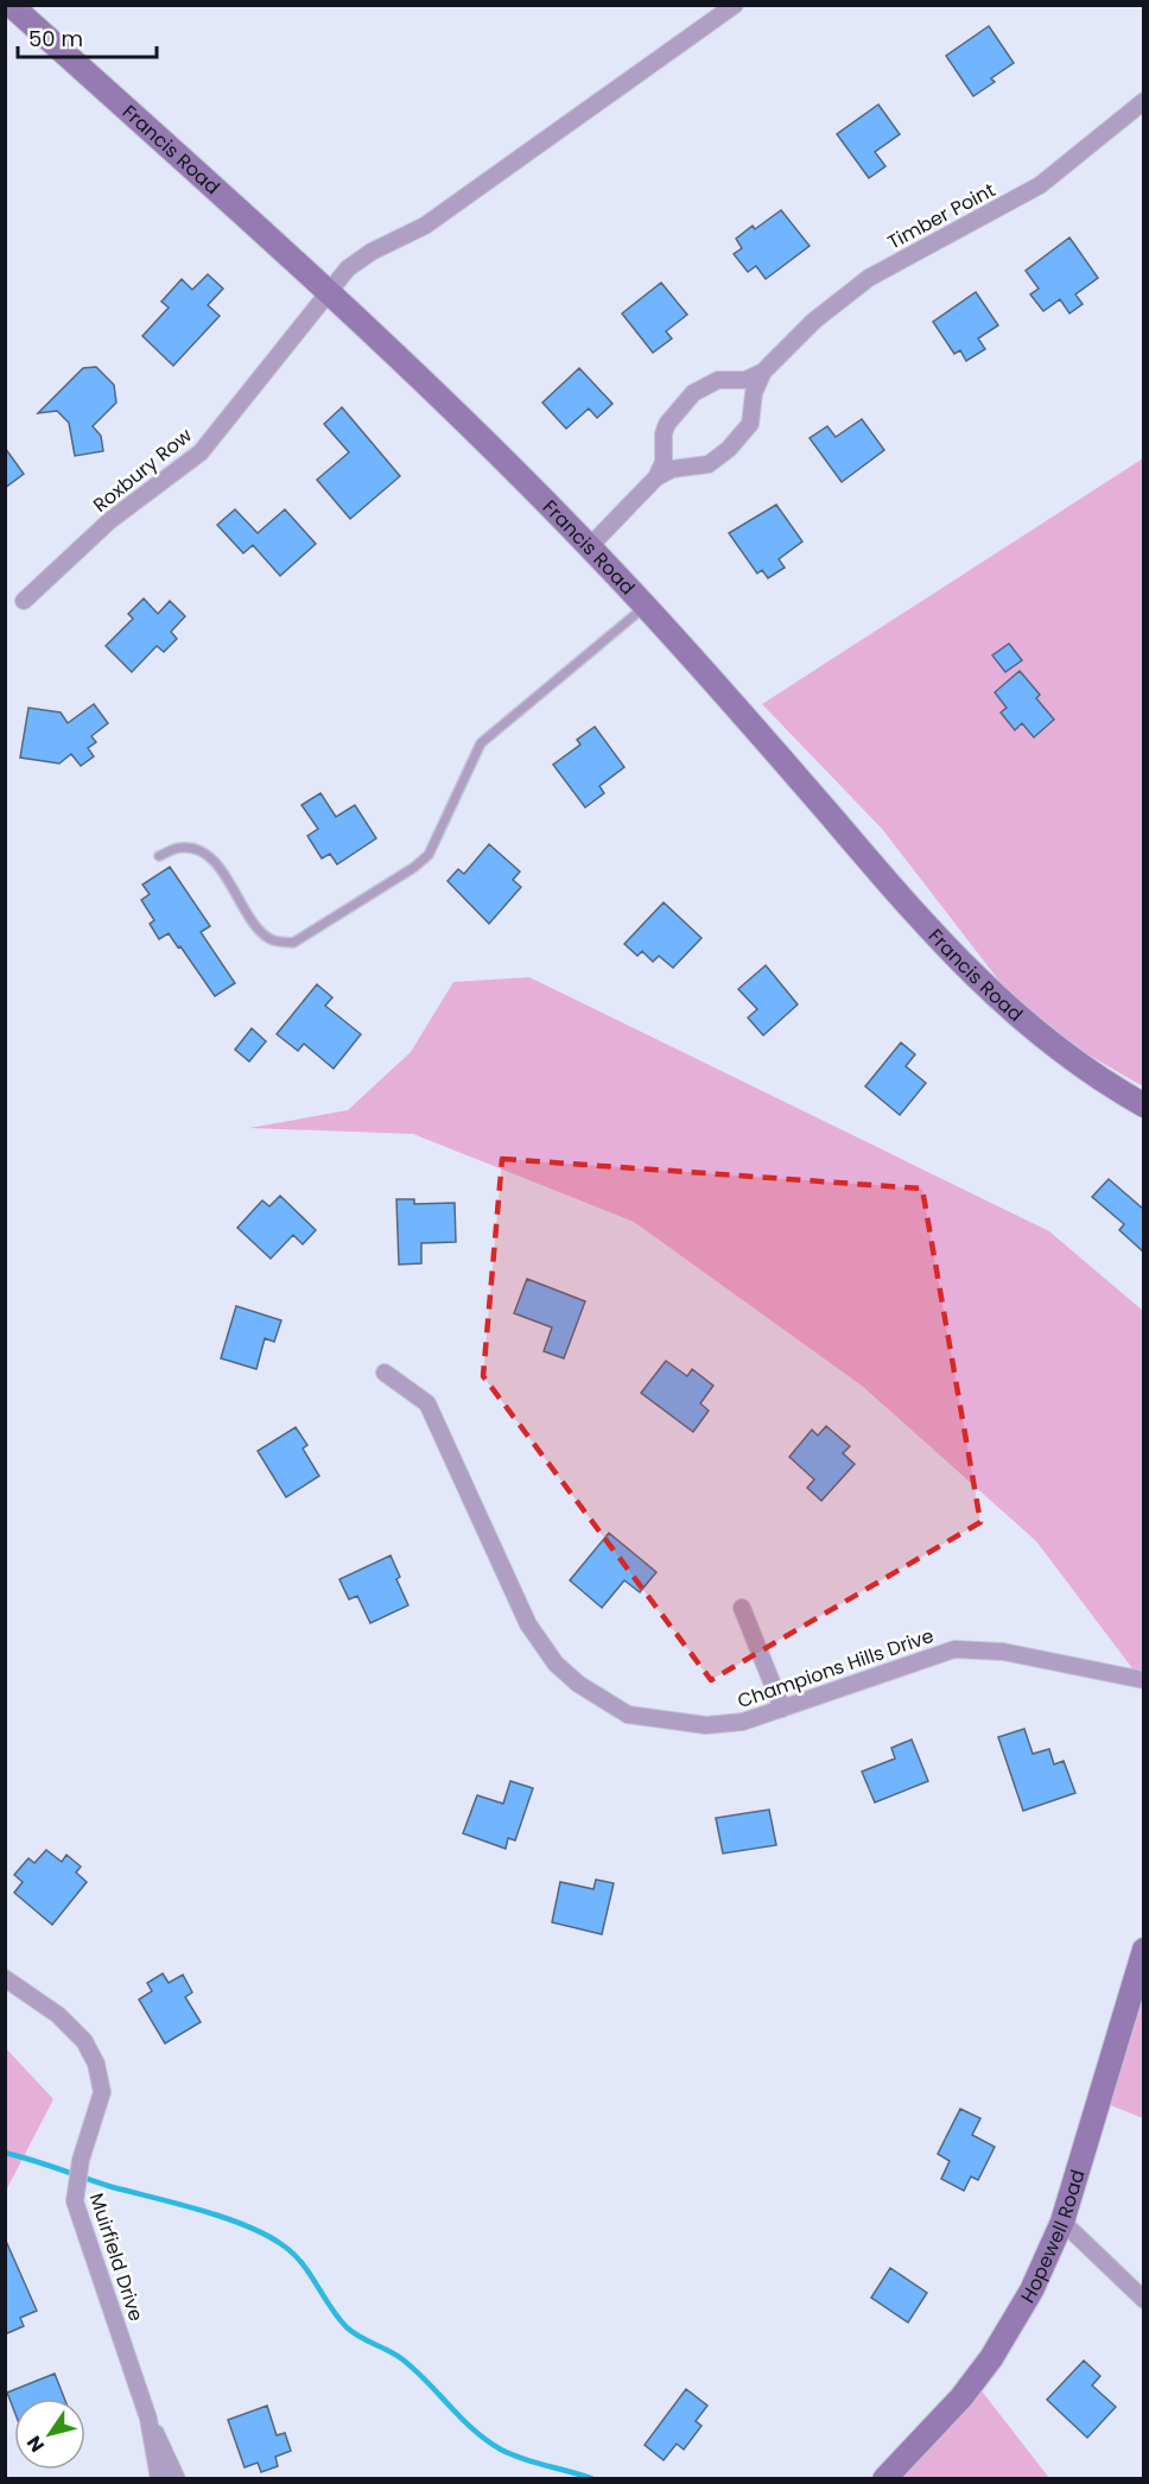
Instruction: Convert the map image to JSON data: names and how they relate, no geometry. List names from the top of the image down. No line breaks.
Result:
{"streets":{"street":["Francis Road","Timber Point","Roxbury Row","Champions Hills Drive","Hopewell Road","Muirfield Drive"]},"crossings":[["Francis Road","Timber Point"],["Francis Road","Roxbury Row"]],"scale_bar":"50 m","north":"bottom left"}
